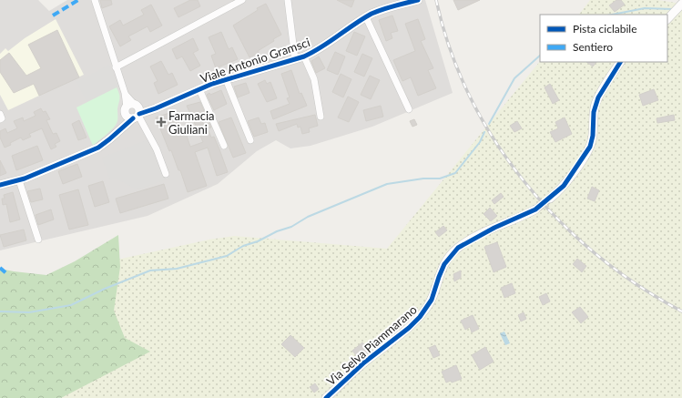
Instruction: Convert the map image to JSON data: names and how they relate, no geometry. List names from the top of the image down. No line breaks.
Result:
{"streets":{"street":["Viale Antonio Gramsci","Via Selva Piammarano"]},"places":{"health":["Farmacia Giuliani"]},"legend":["Pista ciclabile","Sentiero"]}
